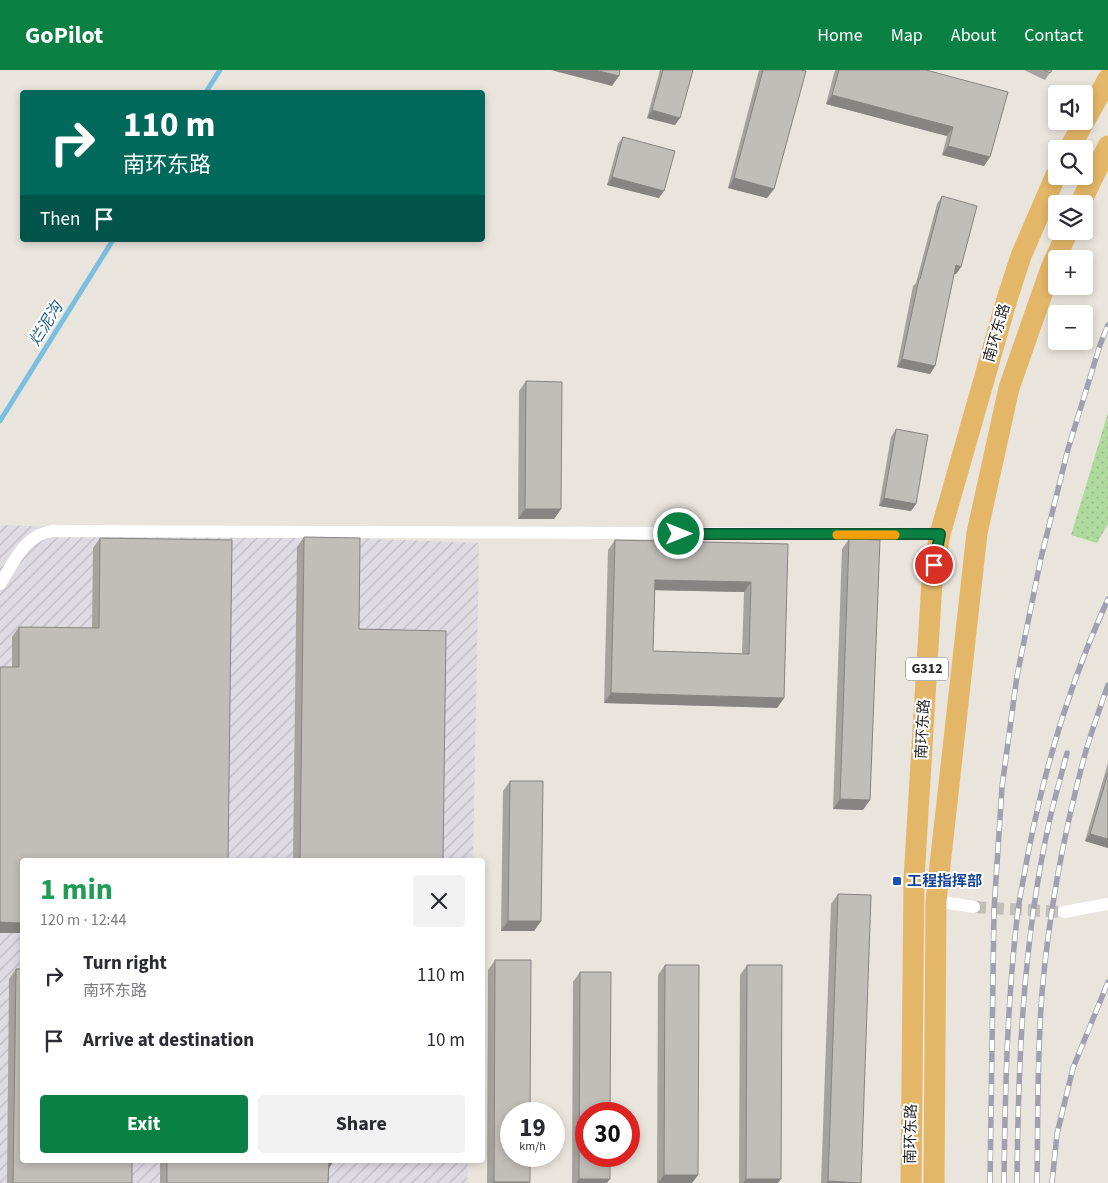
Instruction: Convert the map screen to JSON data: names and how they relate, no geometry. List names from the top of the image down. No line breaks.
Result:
{"streets":{"highway":["南环东路","G312"]},"water":["烂泥沟"],"places":{"transit":["工程指挥部"]},"page":{"header":"GoPilot","nav":["Home","Map","About","Contact"],"map_buttons":["+","−"],"turn":["110 m","南环东路"],"then":"Then","heading":["1 min","120 m · 12:44"],"list":[{"name":"Turn right","note":"南环东路","value":"110 m"},{"name":"Arrive at destination","value":"10 m"}],"buttons":["Exit","Share"],"speed":"19 km/h","limit":"30"}}
